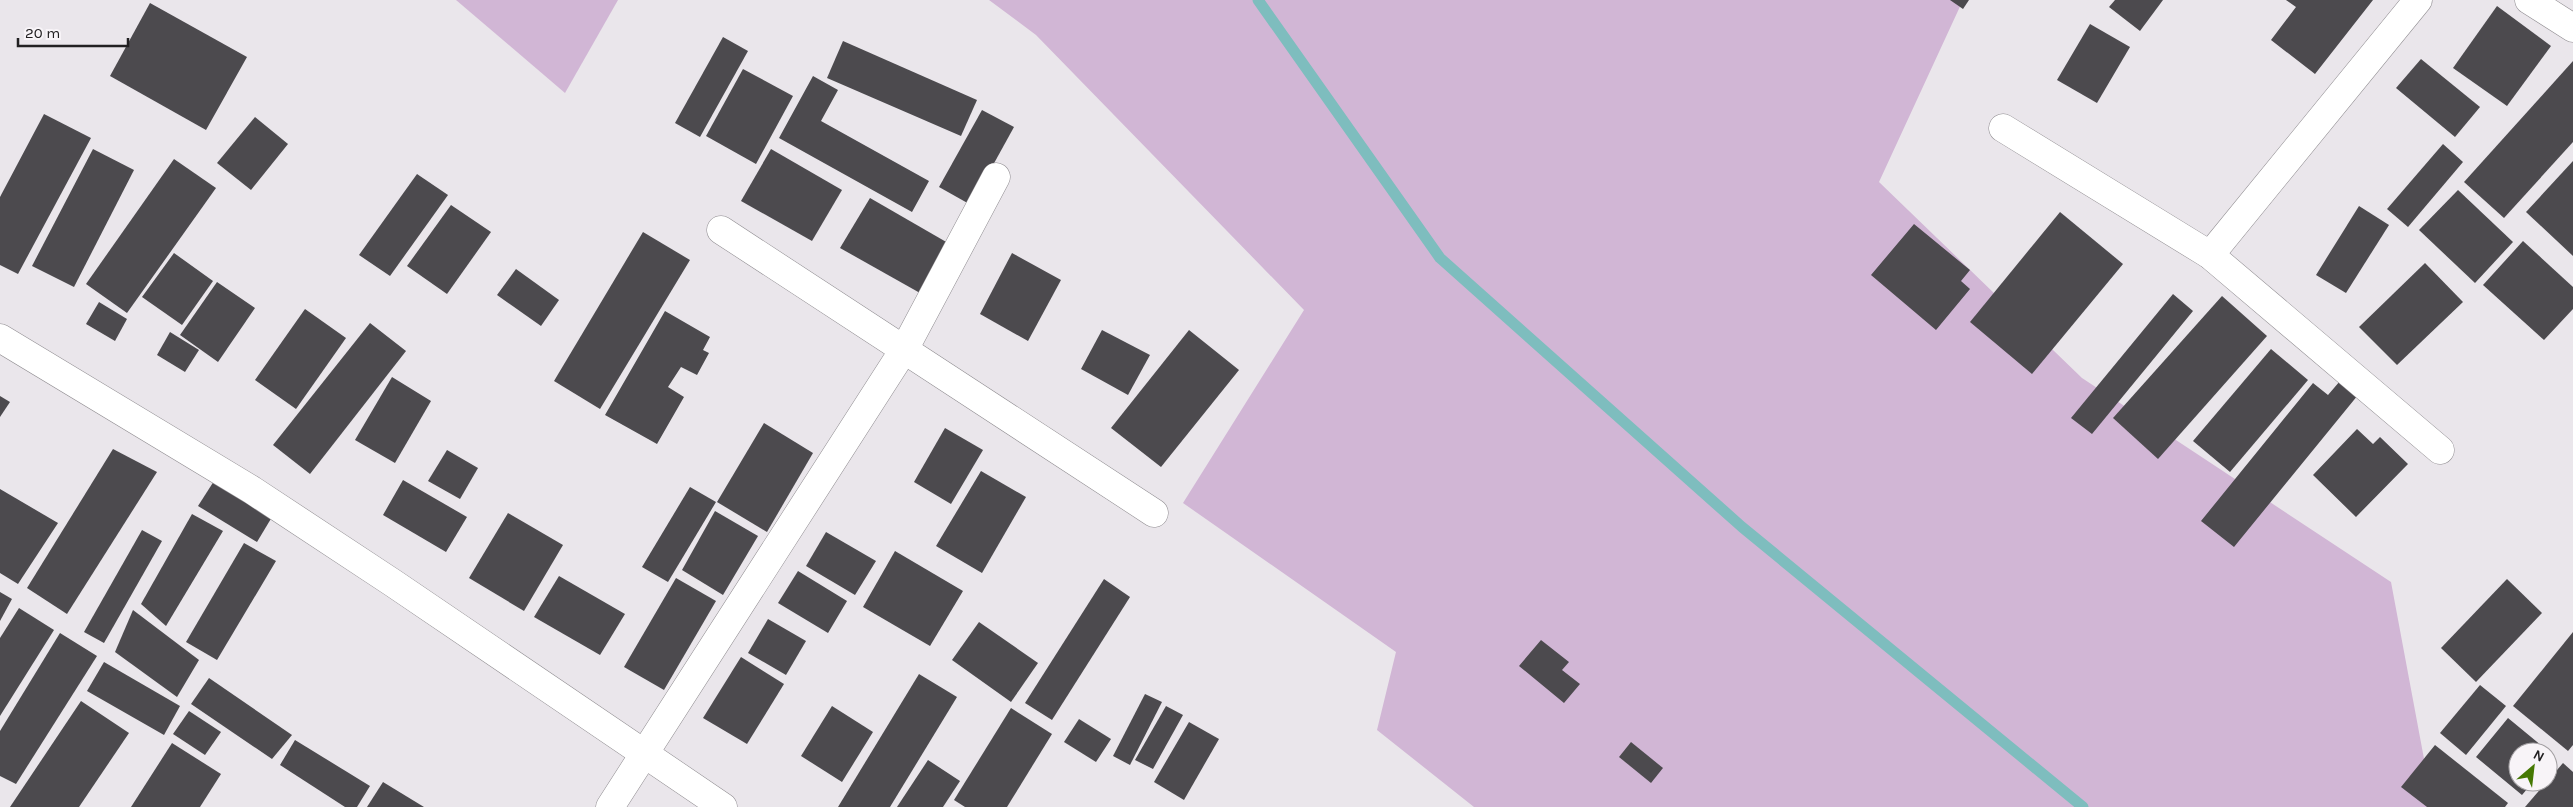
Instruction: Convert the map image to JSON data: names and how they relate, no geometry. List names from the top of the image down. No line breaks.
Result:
{"scale_bar":"20 m","north":"top right"}
